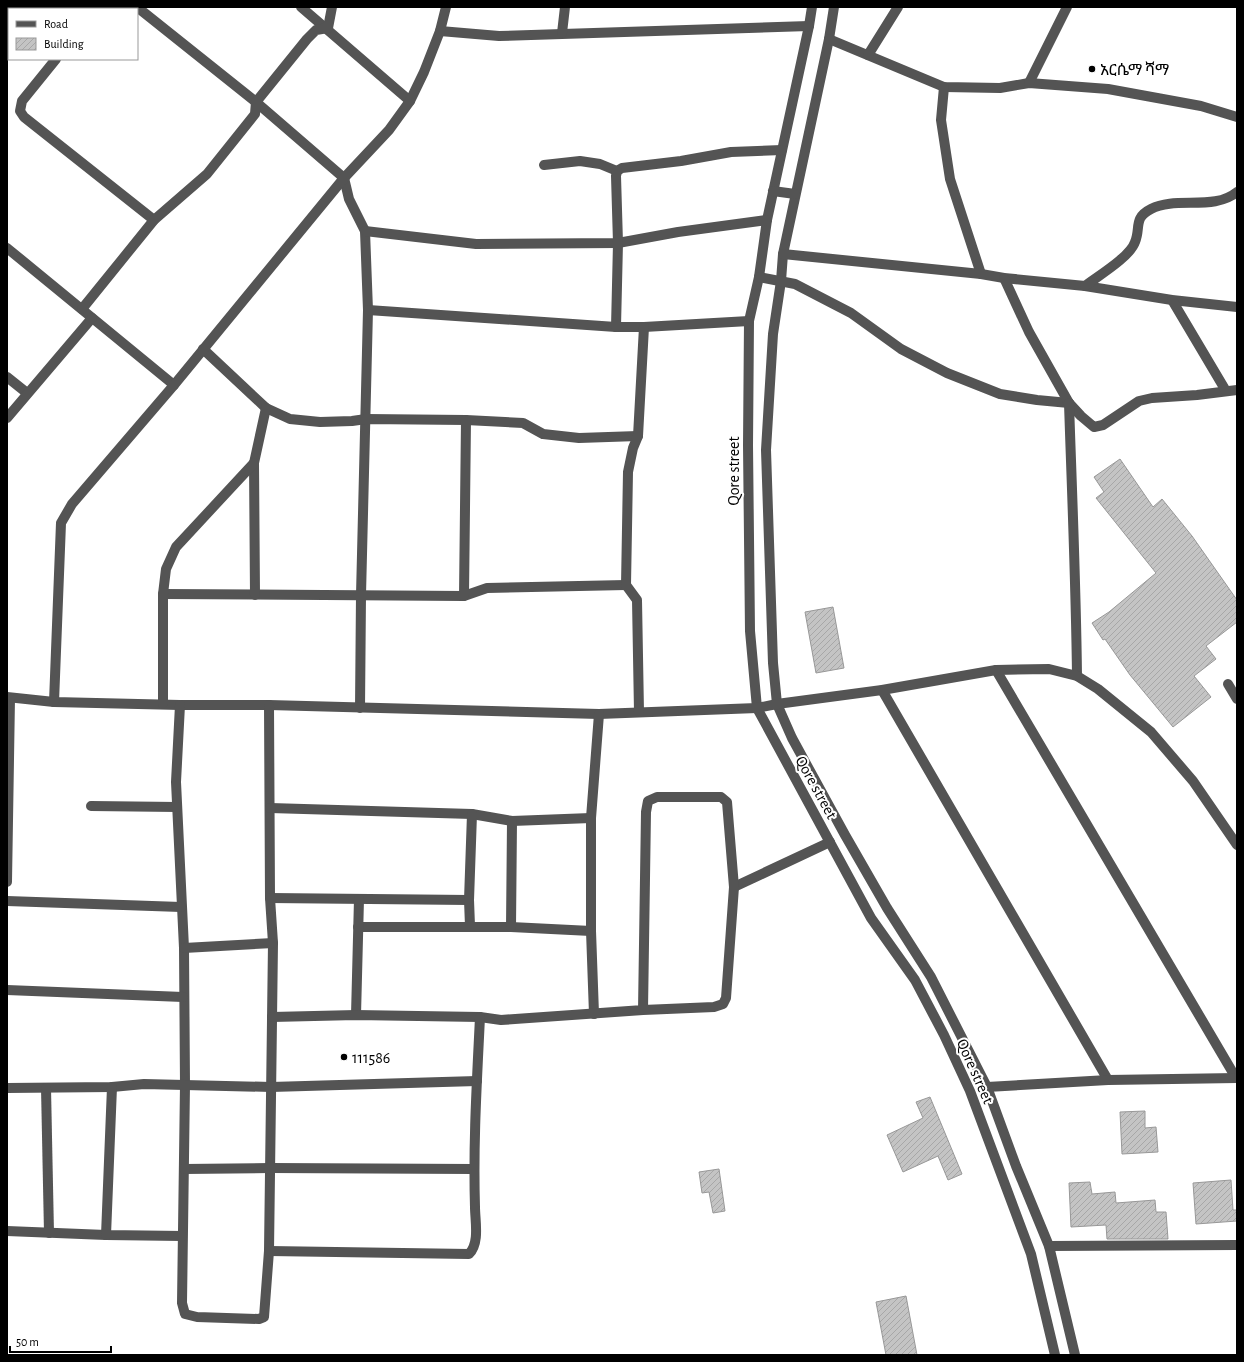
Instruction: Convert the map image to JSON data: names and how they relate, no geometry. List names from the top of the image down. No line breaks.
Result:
{"streets":{"street":["Qore street"]},"places":["አርሴማ ሻማ","111586"],"legend":["Road","Building"],"scale_bar":"50 m"}
